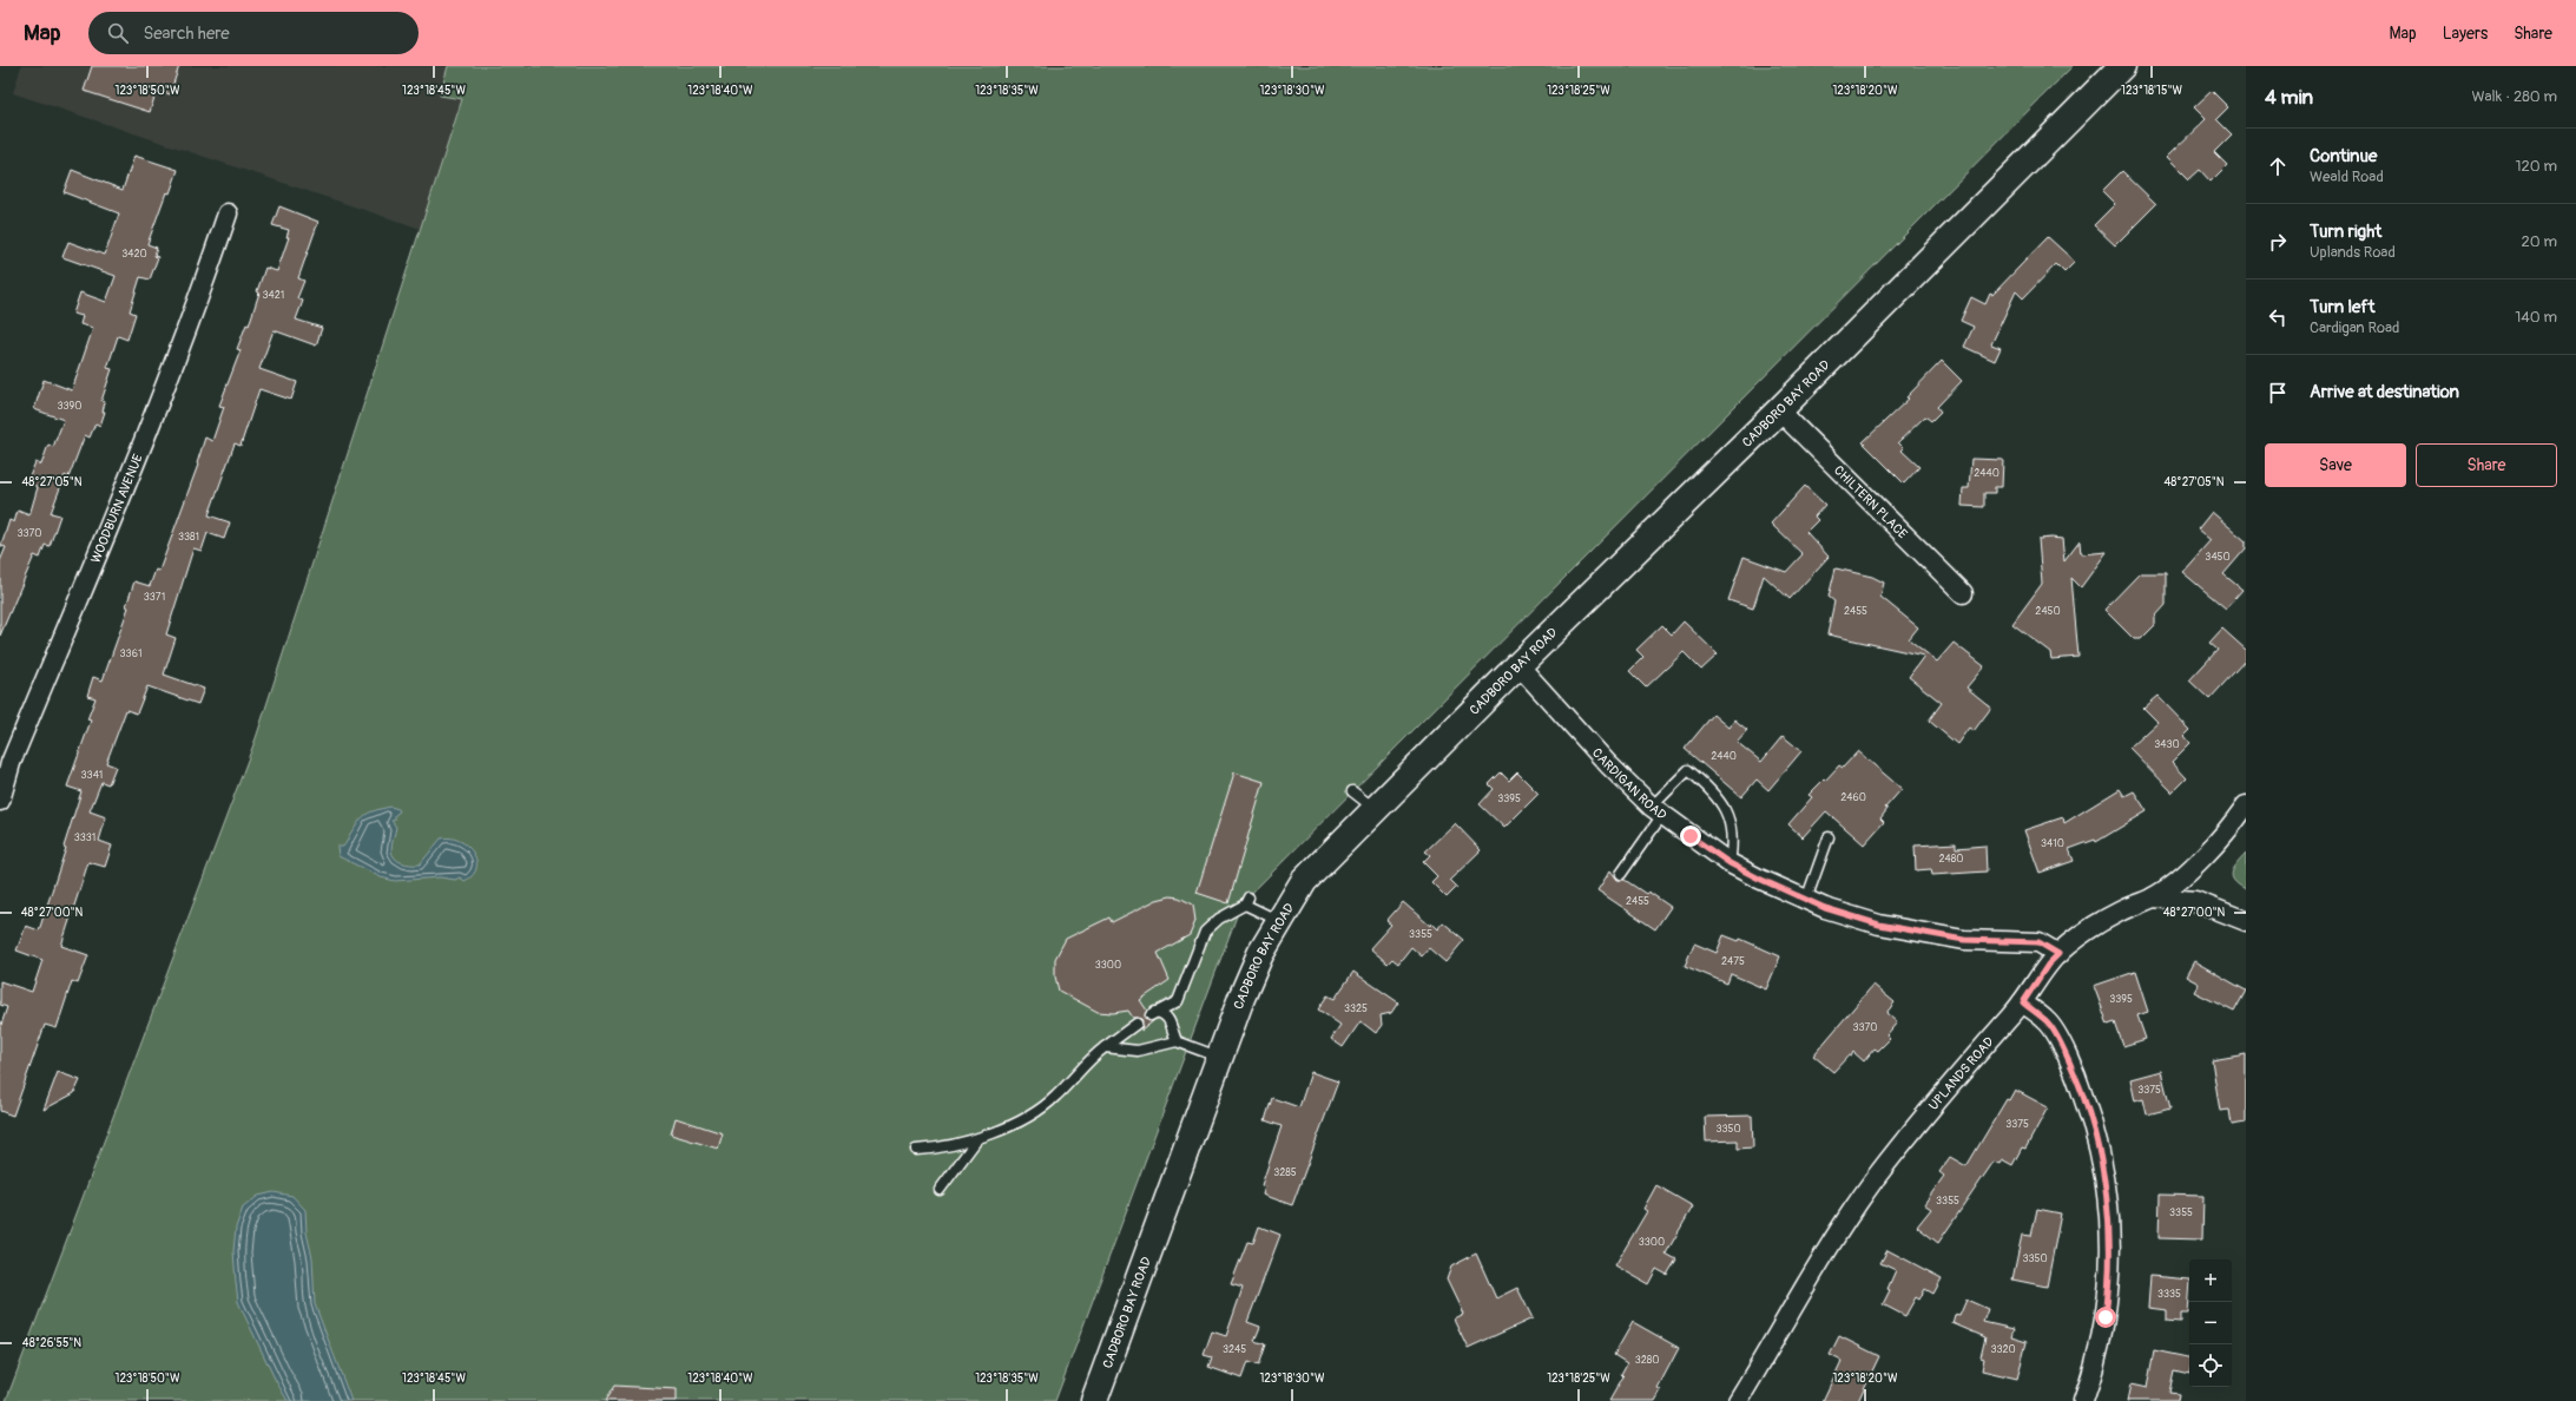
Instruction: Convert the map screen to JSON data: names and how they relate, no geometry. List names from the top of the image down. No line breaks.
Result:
{"streets":{"main road":["CADBORO BAY ROAD"],"street":["CHILTERN PLACE","WOODBURN AVENUE","CARDIGAN ROAD","UPLANDS ROAD"]},"crossings":[["CADBORO BAY ROAD","CHILTERN PLACE"],["CADBORO BAY ROAD","CARDIGAN ROAD"],["CARDIGAN ROAD","UPLANDS ROAD"]],"house_numbers":["3420","3421","3390","2440","3370","3381","3450","3371","2455","2450","3361","3430","2440","3341","2460","3395","3331","3410","2480","2455","3355","2475","3300","3395","3325","3370","3375","3375","3350","3285","3355","3355","3300","3350","3335","3245","3320","3280"],"page":{"header":"Map","search":"Search here","nav":["Map","Layers","Share"],"heading":["4 min","Walk · 280 m"],"list":[["Continue","Weald Road","120 m"],["Turn right","Uplands Road","20 m"],["Turn left","Cardigan Road","140 m"],"Arrive at destination"],"buttons":["Save","Share"],"map_buttons":["+","−"]},"coordinates":["123°18'50\"W","123°18'45\"W","123°18'40\"W","123°18'35\"W","123°18'30\"W","123°18'25\"W","123°18'20\"W","123°18'15\"W","48°27'05\"N","48°27'00\"N","48°26'55\"N"]}
